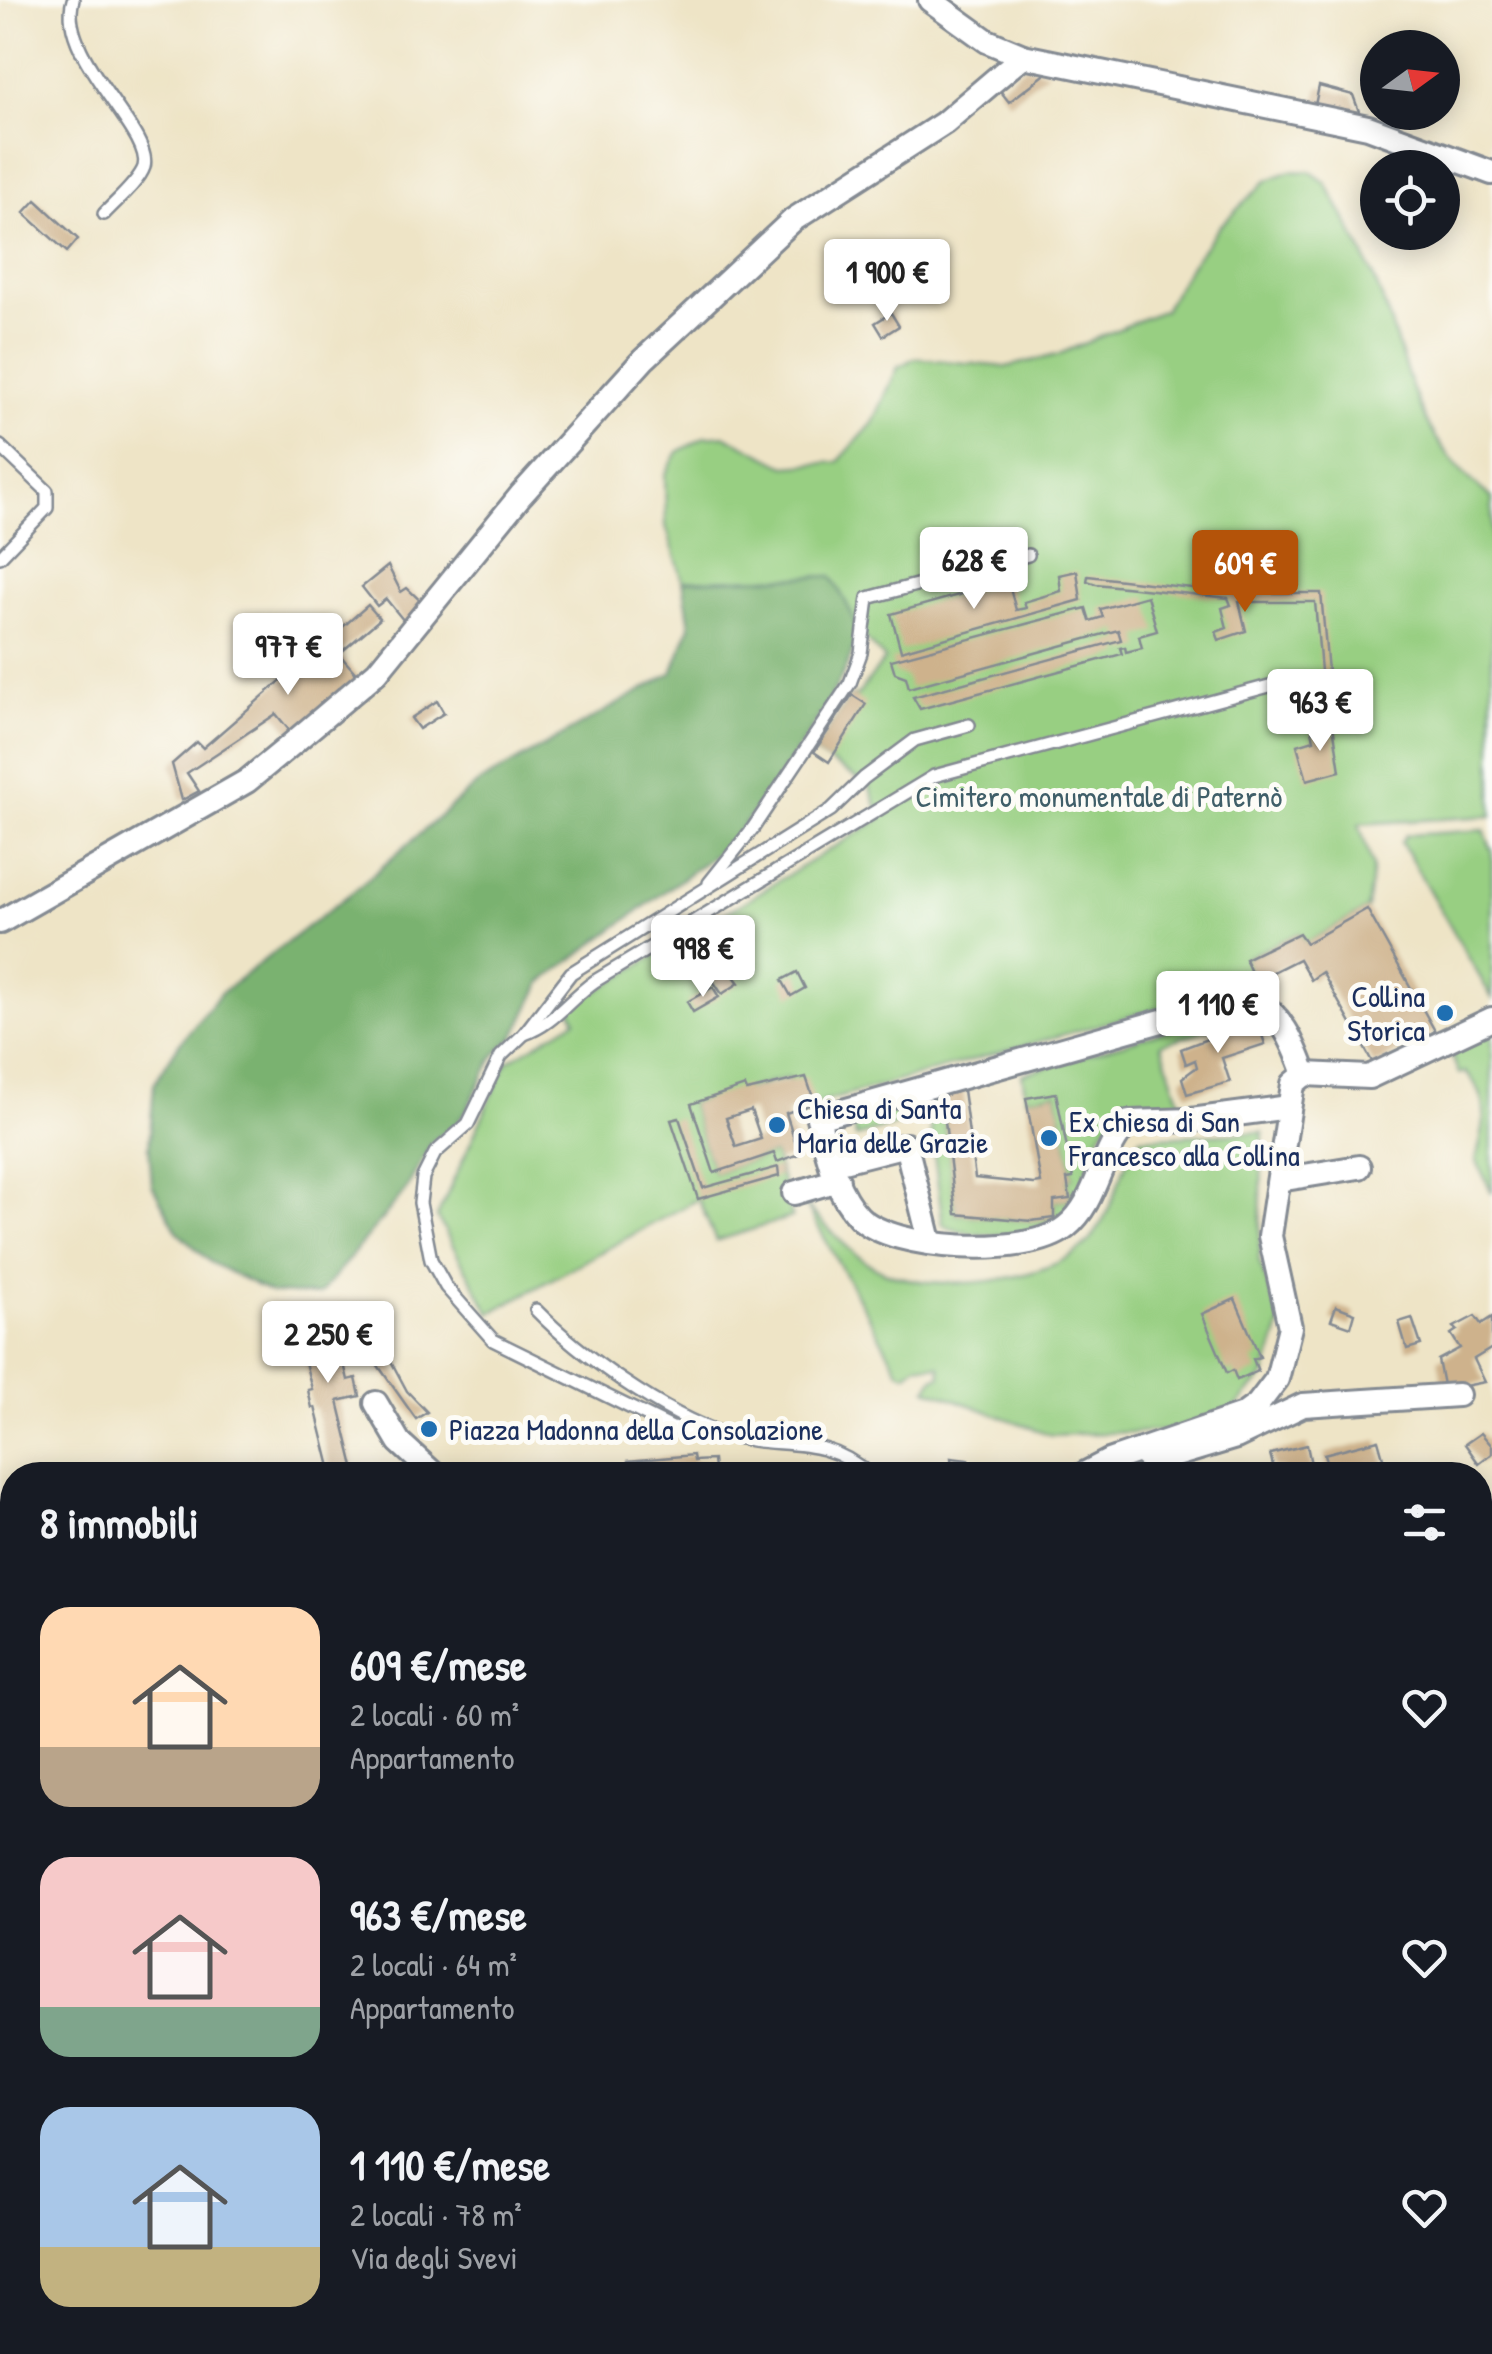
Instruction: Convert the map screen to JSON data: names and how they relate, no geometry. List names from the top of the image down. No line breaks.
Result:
{"parks":["Cimitero monumentale di Paternò"],"places":["Collina Storica","Chiesa di Santa Maria delle Grazie","Ex chiesa di San Francesco alla Collina","Piazza Madonna della Consolazione"],"north":"right","page":{"price":["1 900 €","628 €","609 €","977 €","963 €","998 €","1 110 €","2 250 €"],"heading":"8 immobili","list":[{"name":"609 €/mese","note":"2 locali · 60 m² · Appartamento"},{"name":"963 €/mese","note":"2 locali · 64 m² · Appartamento"},{"name":"1 110 €/mese","note":"2 locali · 78 m² · Via degli Svevi"}]}}
